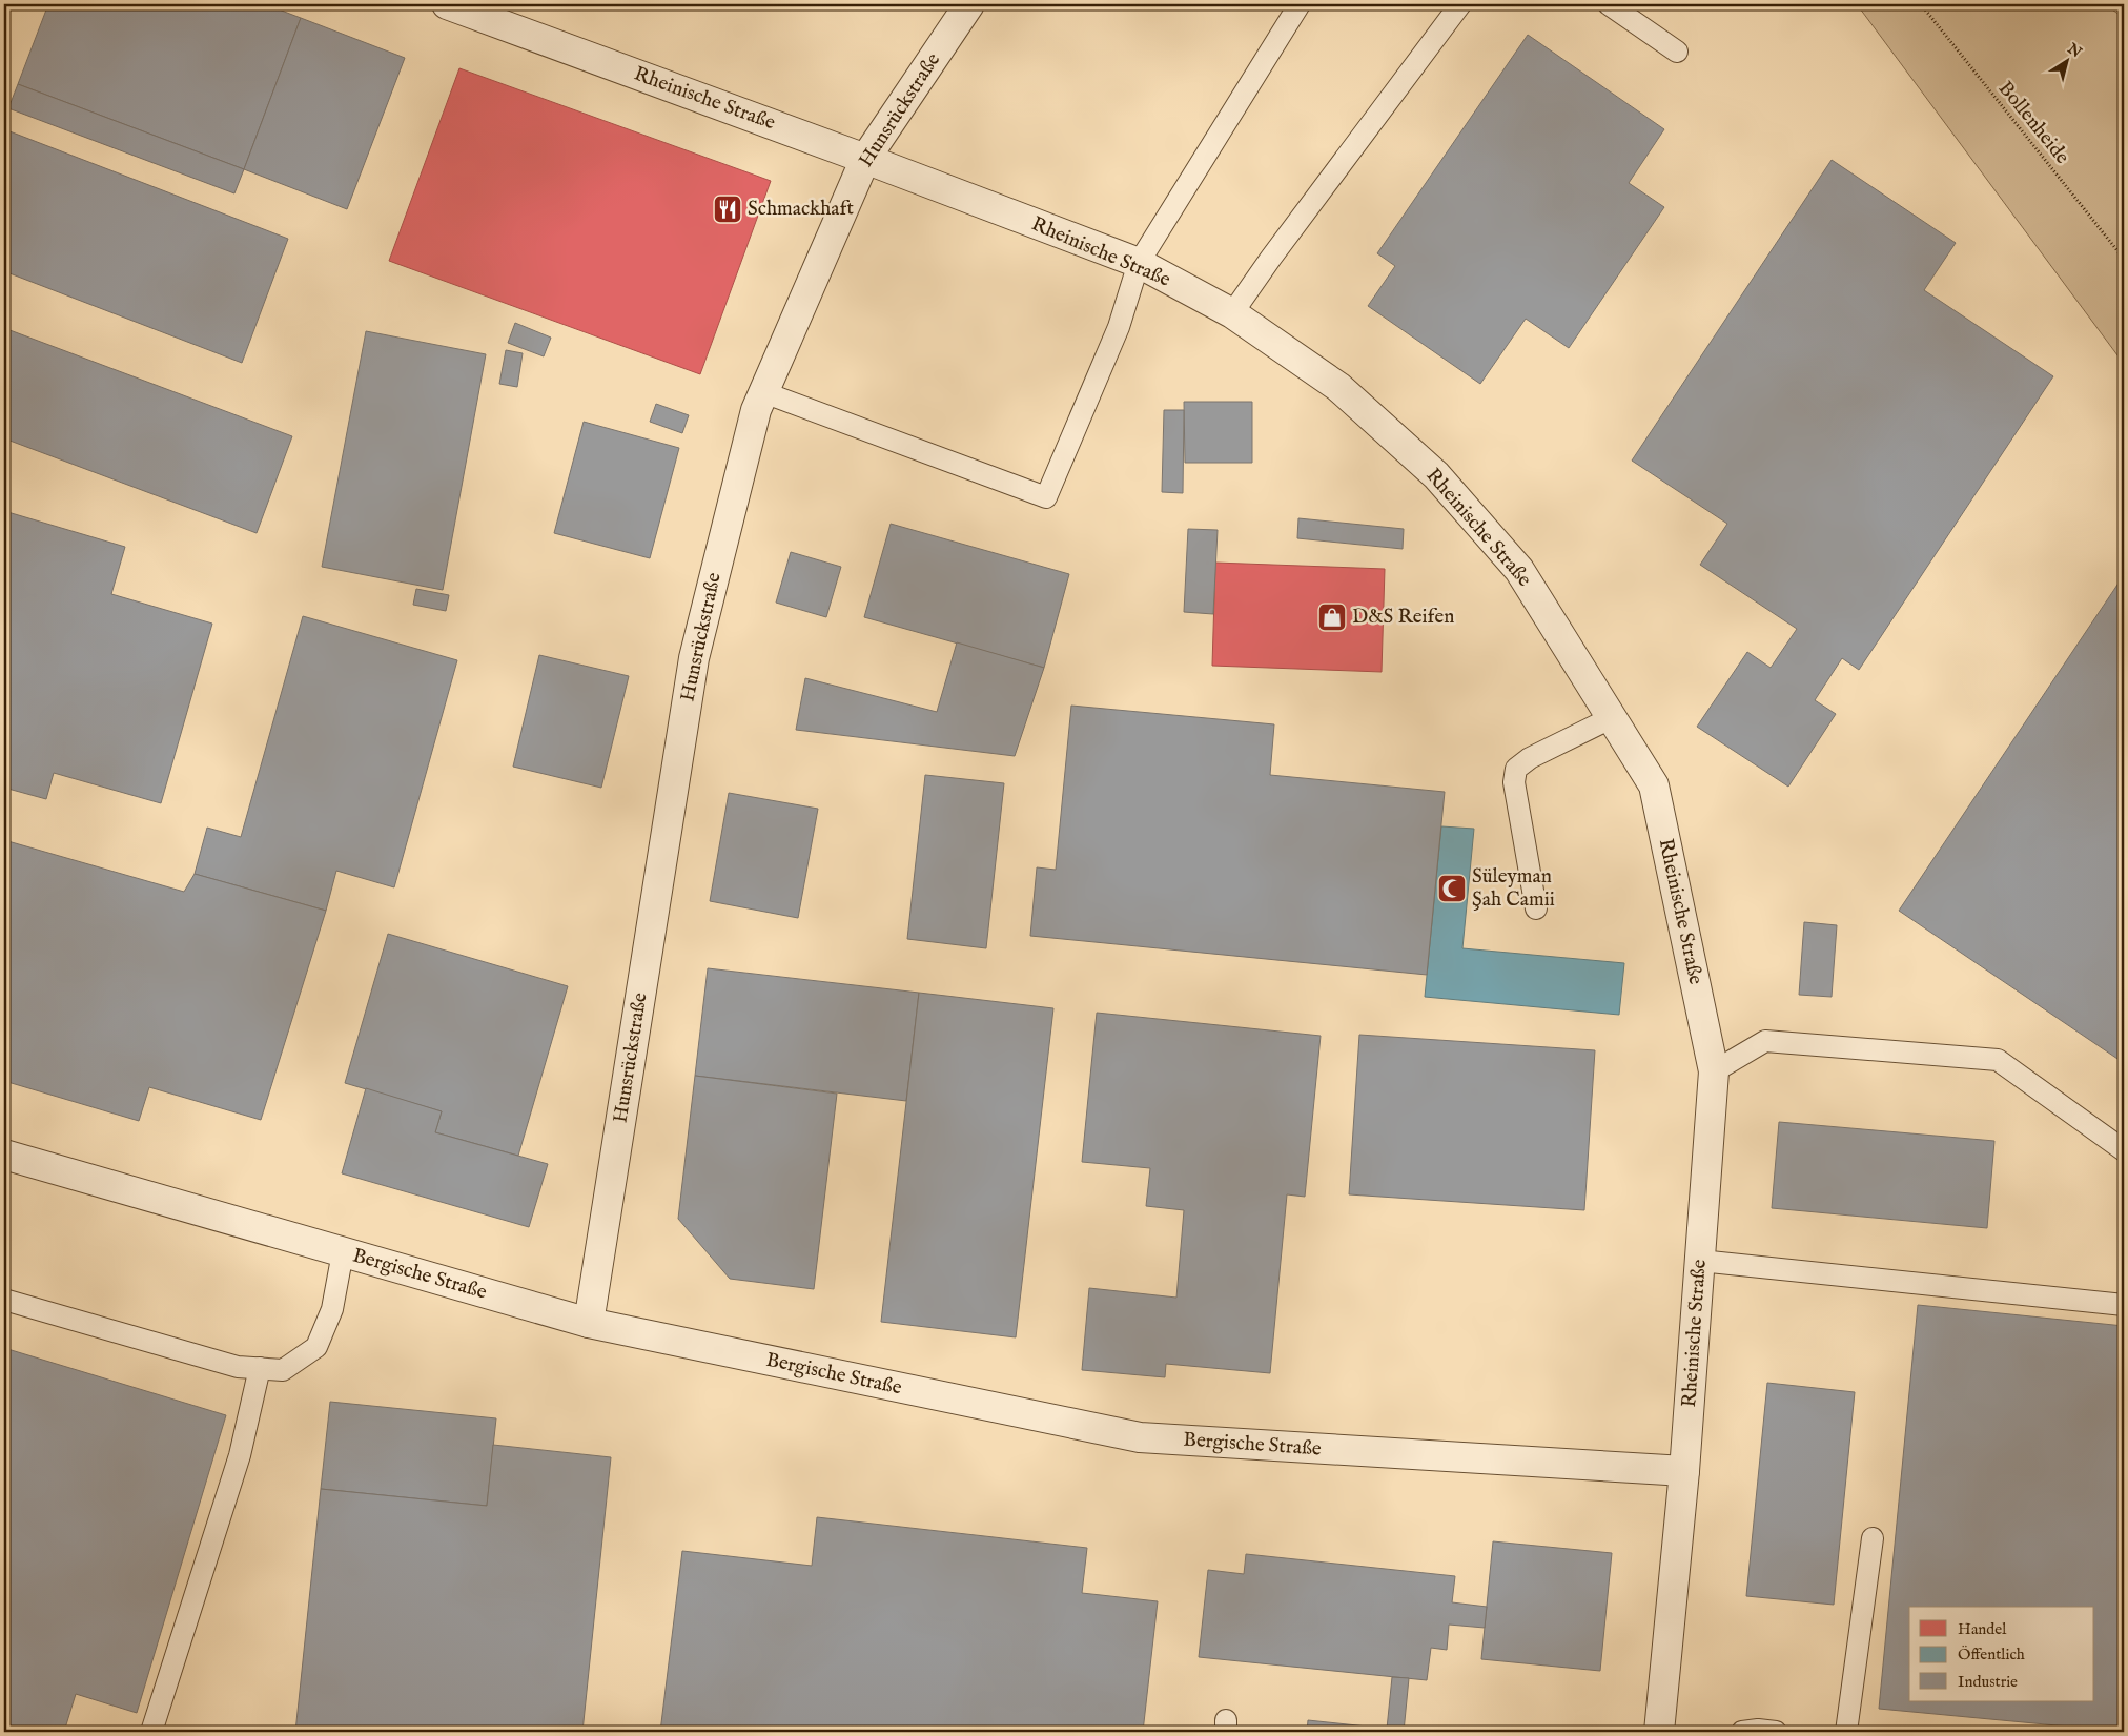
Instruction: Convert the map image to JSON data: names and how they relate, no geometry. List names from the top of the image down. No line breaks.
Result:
{"streets":{"street":["Rheinische Straße","Hunsrückstraße","Bergische Straße"],"path":["Bollenheide"]},"crossings":[["Rheinische Straße","Hunsrückstraße"],["Rheinische Straße","Bergische Straße"],["Hunsrückstraße","Bergische Straße"]],"places":{"restaurant":["Schmackhaft"],"shop":["D&S Reifen"],"mosque":["Süleyman Şah Camii"]},"legend":["Handel","Öffentlich","Industrie"],"north":"top right"}
